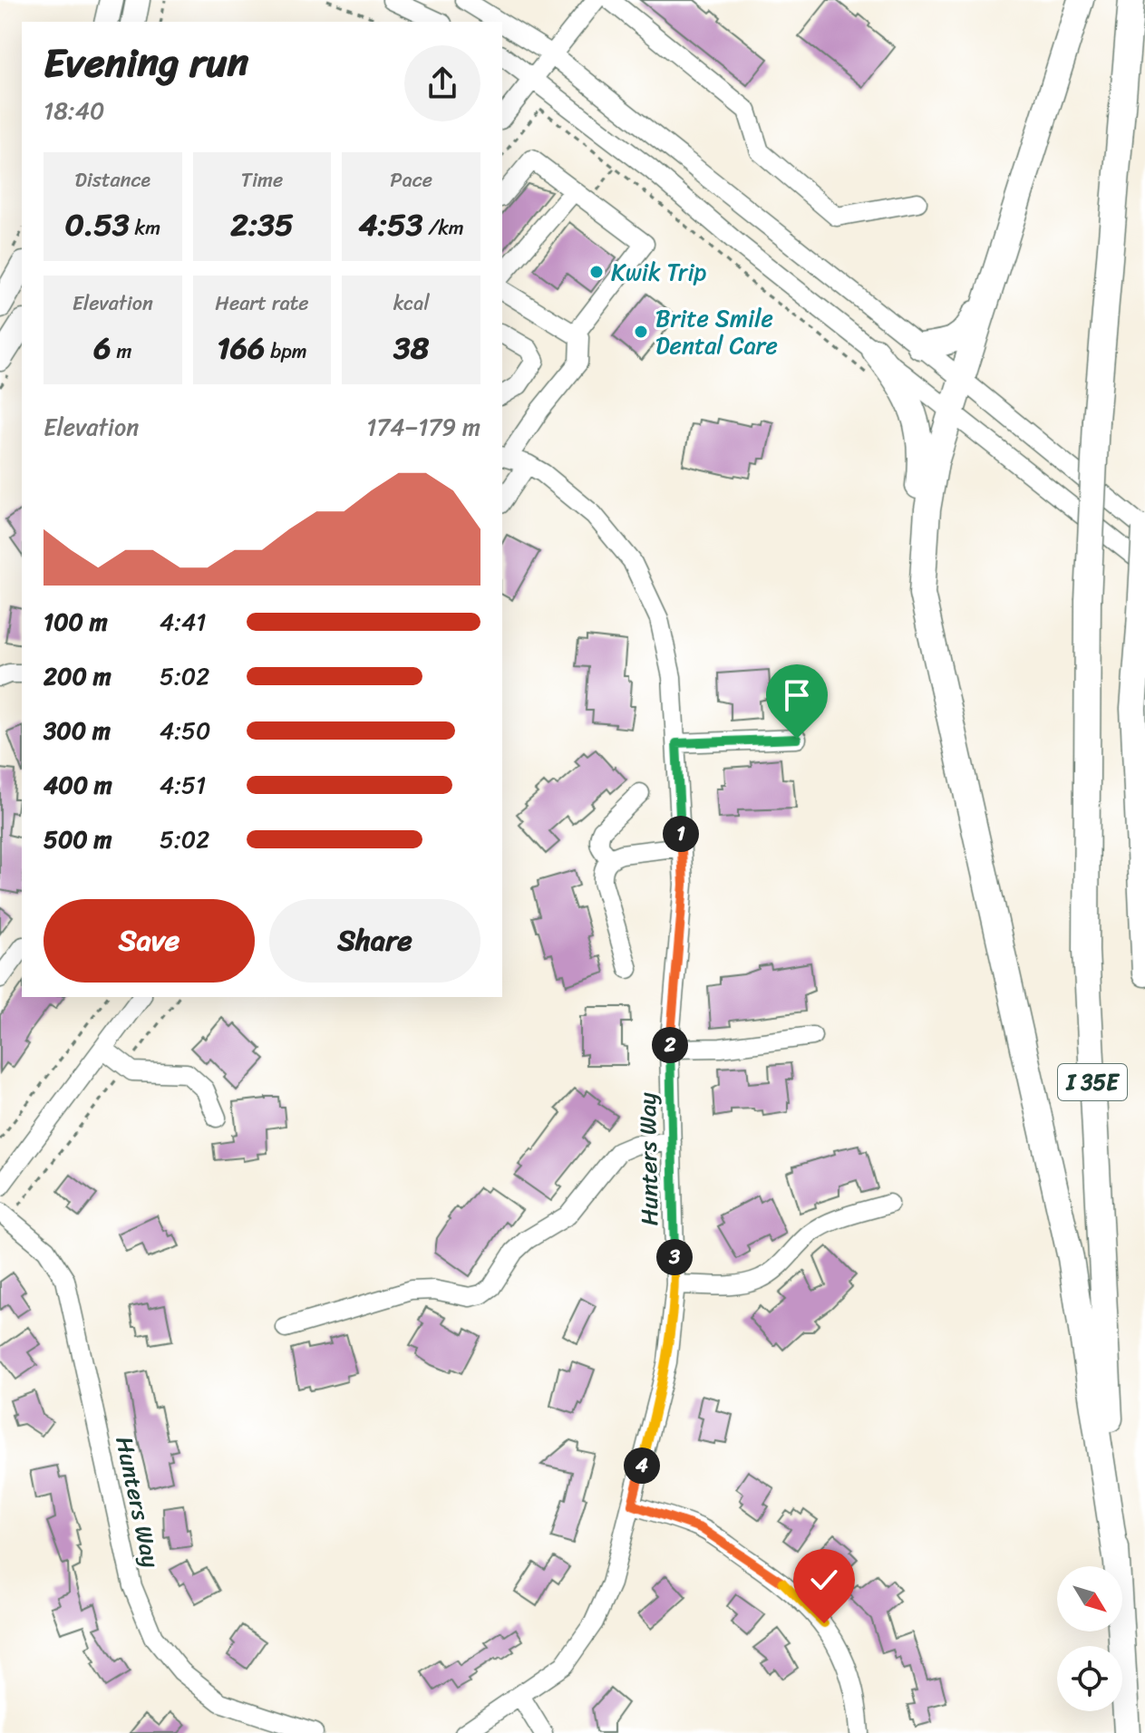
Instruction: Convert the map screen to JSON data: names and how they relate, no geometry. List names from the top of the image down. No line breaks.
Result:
{"streets":{"highway":["I 35E"],"street":["Hunters Way"]},"places":["Kwik Trip","Brite Smile Dental Care"],"north":"bottom right","page":{"heading":["Evening run","18:40"],"stats":[["Distance","0.53 km"],["Time","2:35"],["Pace","4:53 /km"],["Elevation","6 m"],["Heart rate","166 bpm"],["kcal","38"]],"chart":["Elevation","174–179 m"],"list":[{"name":"100 m","note":"4:41"},{"name":"200 m","note":"5:02"},{"name":"300 m","note":"4:50"},{"name":"400 m","note":"4:51"},{"name":"500 m","note":"5:02"}],"pins":["1","2","3","4"],"buttons":["Save","Share"]}}
